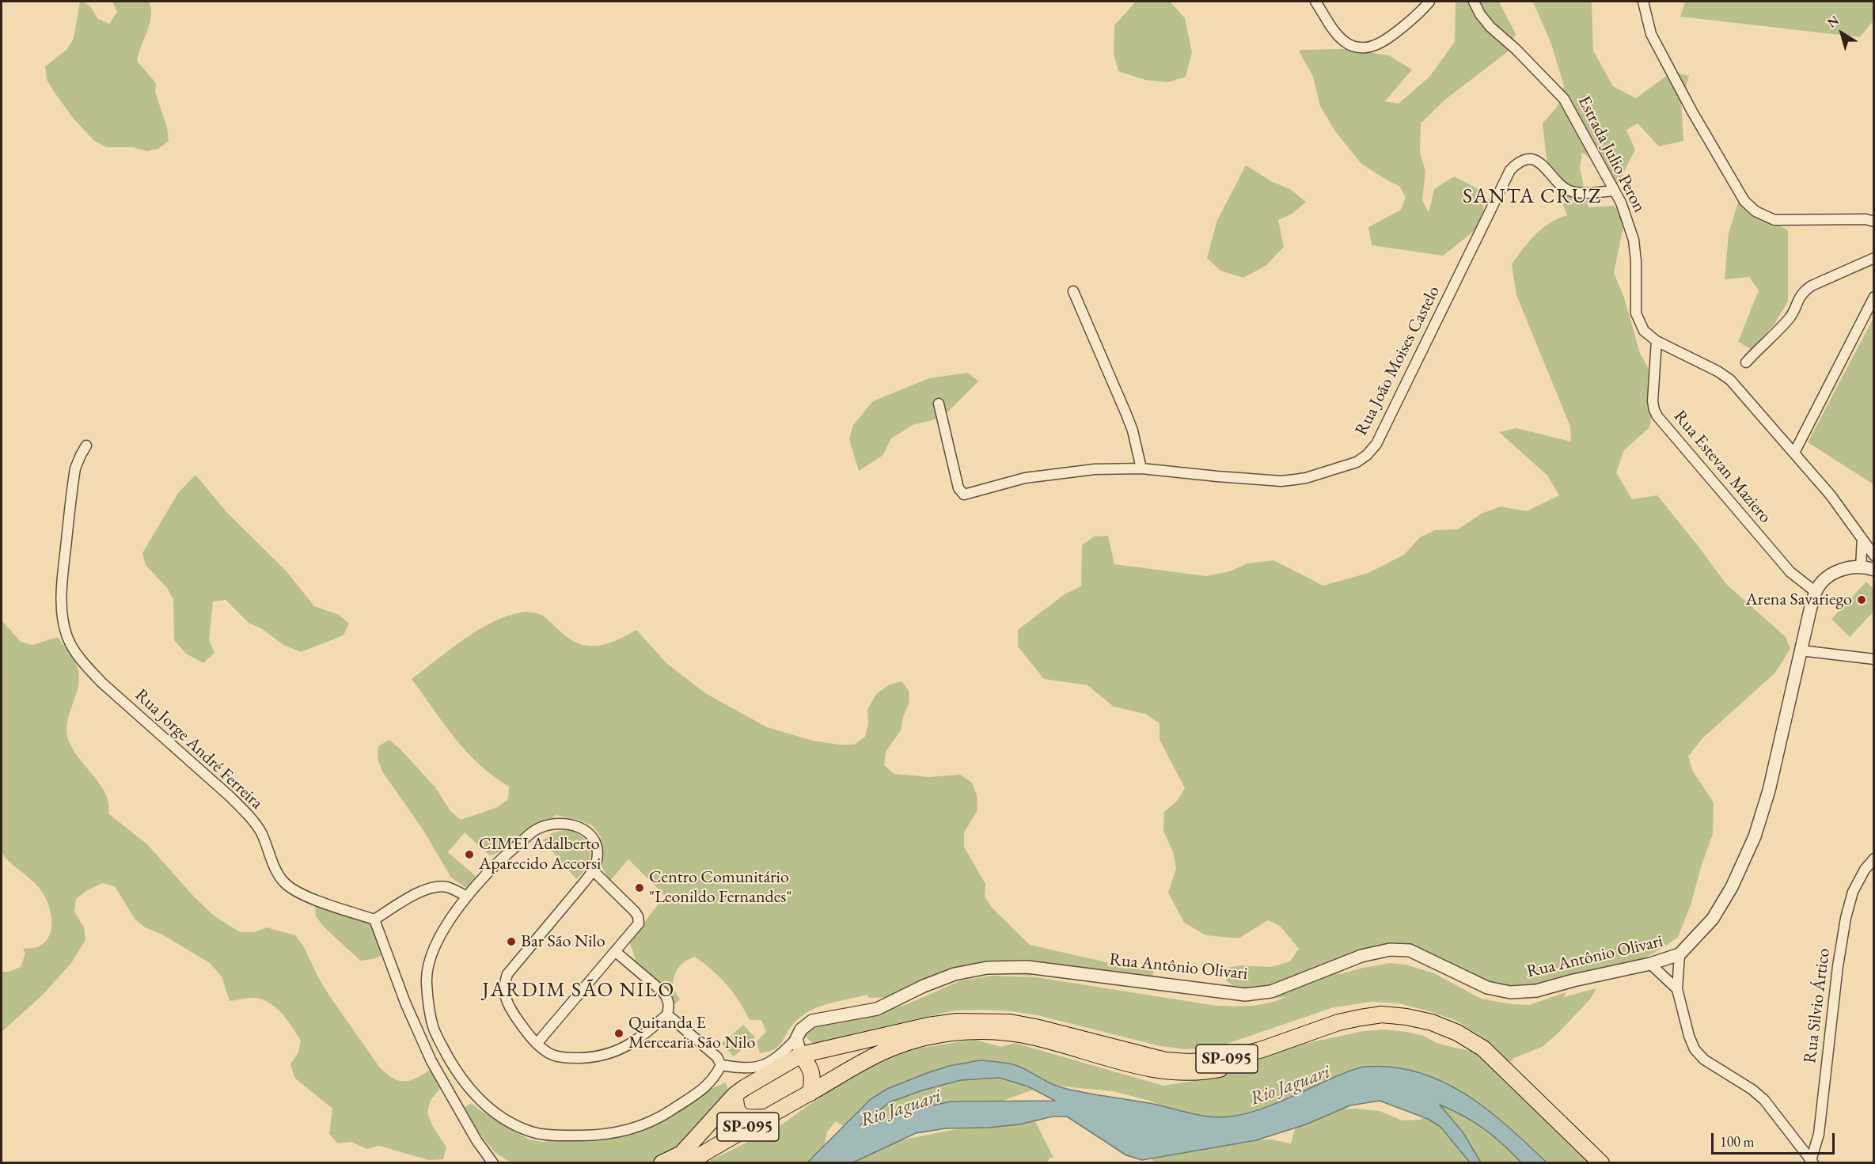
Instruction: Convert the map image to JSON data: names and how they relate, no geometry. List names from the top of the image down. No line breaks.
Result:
{"streets":{"main road":["SP-095"],"street":["Estrada Julio Peron","Rua João Moises Castelo","Rua Estevan Maziero","Rua Jorge André Ferreira","Rua Antônio Olivari","Rua Silvio Ártico"]},"crossings":[["Estrada Julio Peron","Rua João Moises Castelo"],["Estrada Julio Peron","Rua Estevan Maziero"],["Rua Estevan Maziero","Rua Antônio Olivari"]],"districts":["SANTA CRUZ","JARDIM SÃO NILO"],"water":["Rio Jaguari"],"places":["Arena Savariego","CIMEI Adalberto Aparecido Accorsi","Centro Comunitário \"Leonildo Fernandes\"","Bar São Nilo","Quitanda E Mercearia São Nilo"],"scale_bar":"100 m","north":"top left"}
